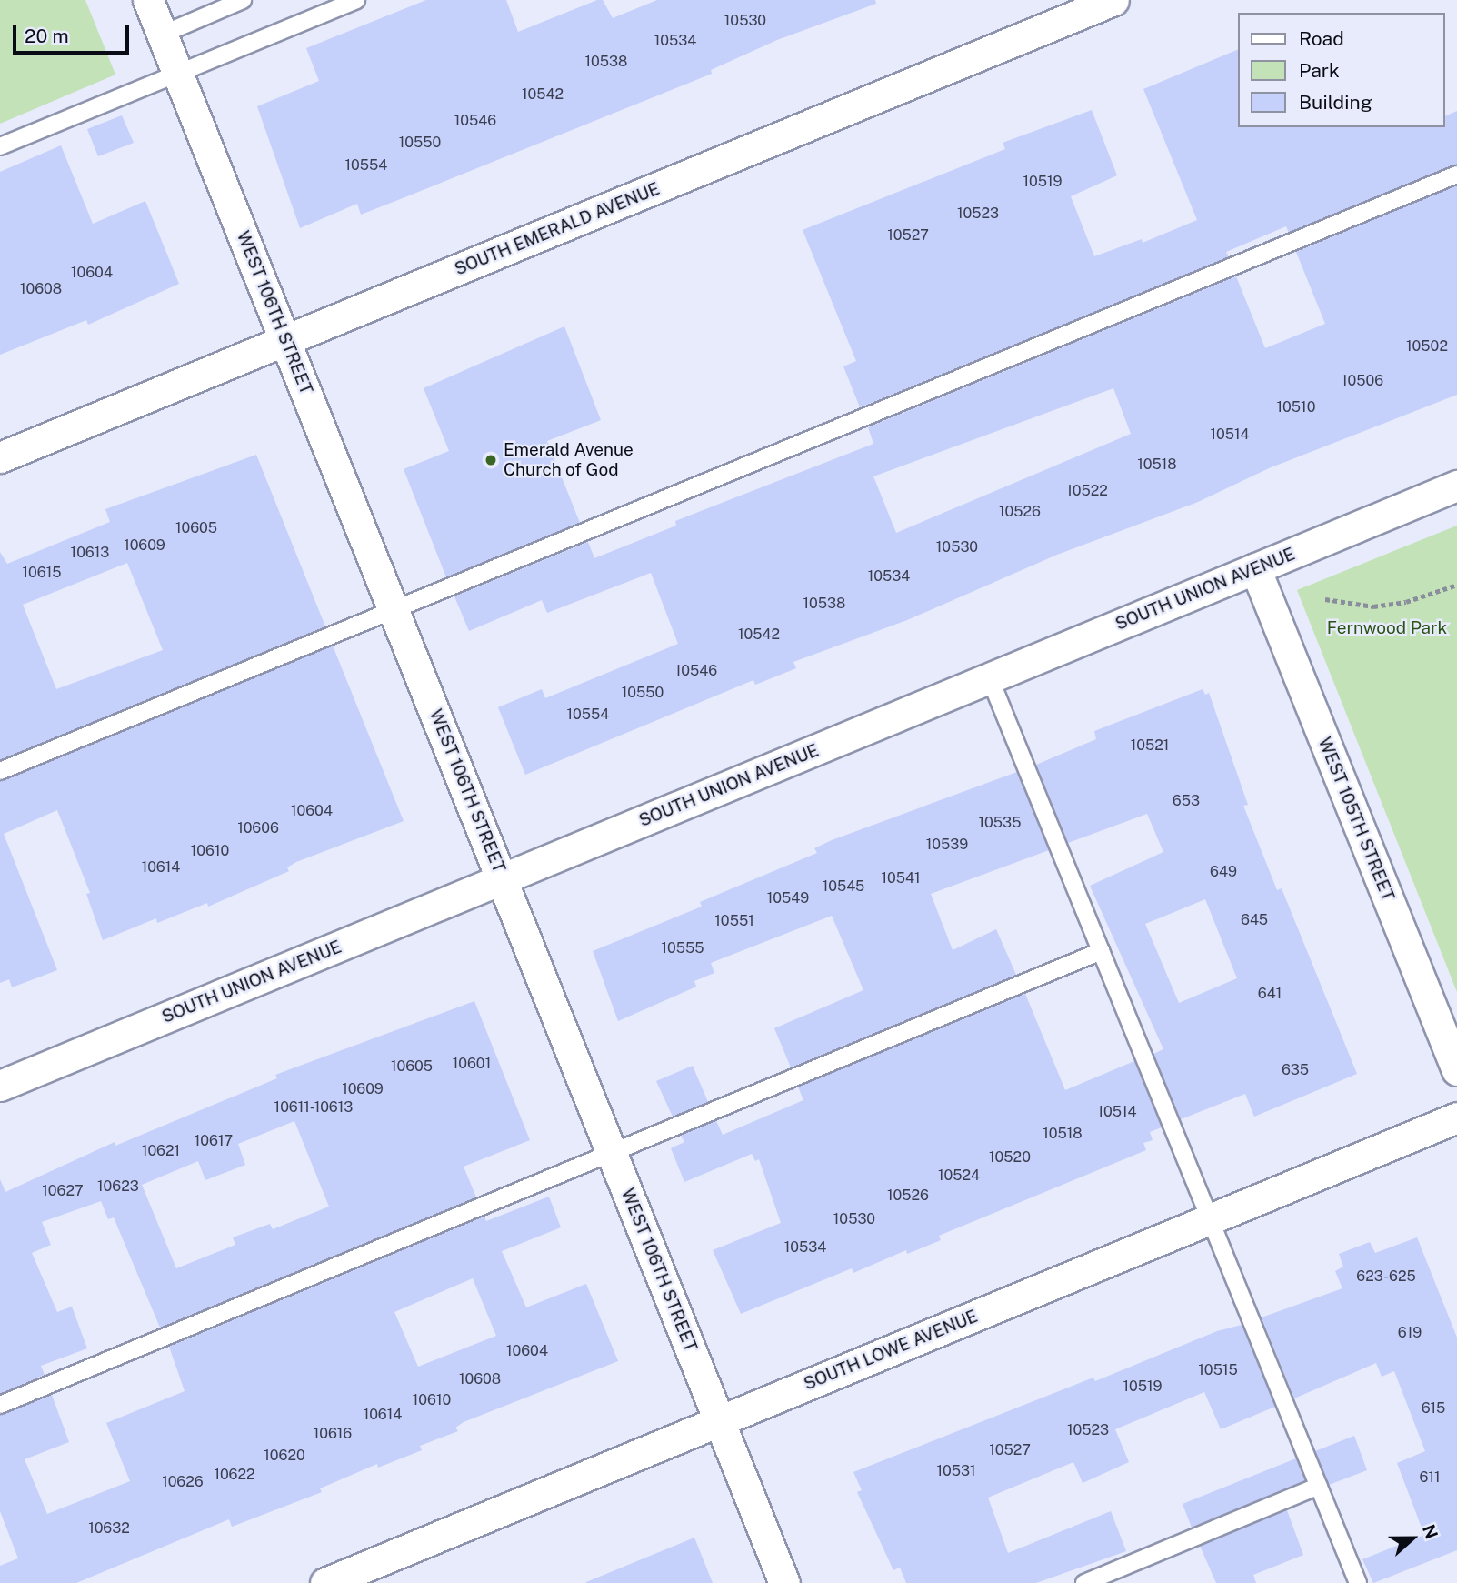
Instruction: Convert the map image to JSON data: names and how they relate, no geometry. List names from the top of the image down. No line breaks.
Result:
{"streets":{"street":["SOUTH EMERALD AVENUE","WEST 106TH STREET","SOUTH UNION AVENUE","WEST 105TH STREET","SOUTH LOWE AVENUE"]},"crossings":[["SOUTH EMERALD AVENUE","WEST 106TH STREET"],["WEST 106TH STREET","SOUTH UNION AVENUE"],["WEST 106TH STREET","SOUTH LOWE AVENUE"],["SOUTH UNION AVENUE","WEST 105TH STREET"]],"parks":["Fernwood Park"],"places":["Emerald Avenue Church of God"],"house_numbers":["10530","10534","10538","10542","10546","10550","10554","10519","10523","10527","10604","10608","10502","10506","10510","10514","10518","10522","10526","10605","10609","10530","10613","10615","10534","10538","10542","10546","10550","10554","10521","653","10604","10535","10606","10539","10610","10614","649","10541","10545","10549","645","10551","10555","641","10601","10605","635","10609","10611-10613","10514","10518","10617","10621","10520","10524","10623","10627","10526","10530","10534","623-625","619","10604","10515","10608","10519","10610","615","10614","10523","10616","10527","10620","10531","10622","611","10626","10632"],"legend":["Road","Park","Building"],"scale_bar":"20 m","north":"right"}
